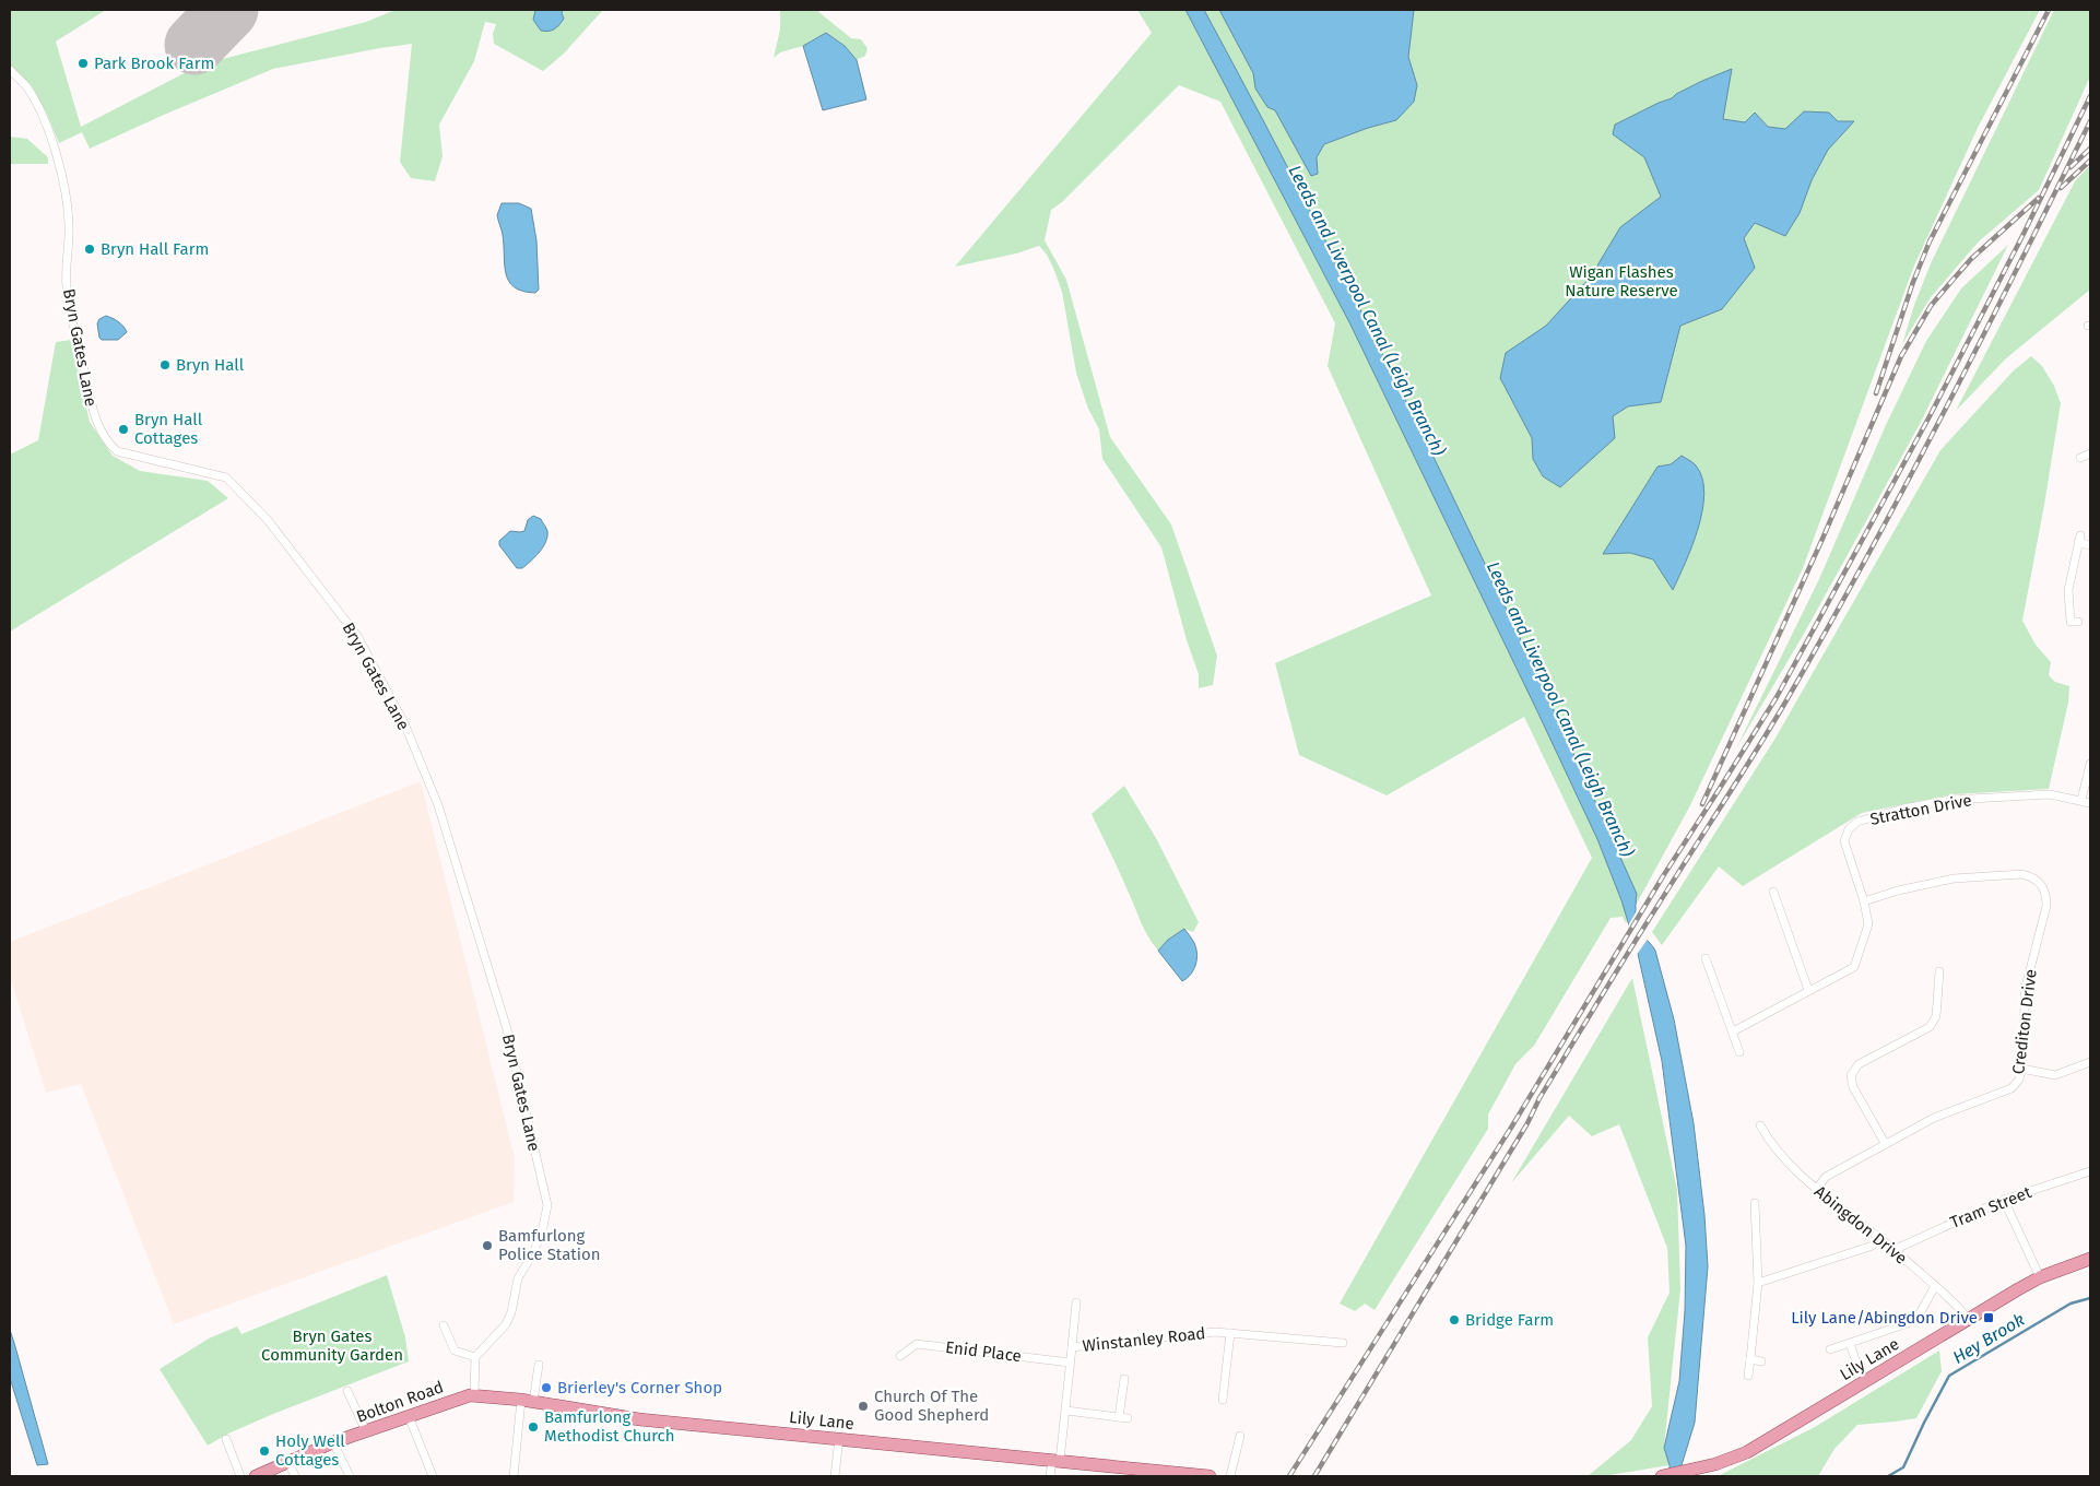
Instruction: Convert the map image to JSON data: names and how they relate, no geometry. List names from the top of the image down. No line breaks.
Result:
{"streets":{"main road":["Lily Lane","Bolton Road"],"street":["Bryn Gates Lane","Stratton Drive","Crediton Drive","Tram Street","Abingdon Drive","Winstanley Road","Enid Place"]},"crossings":[["Stratton Drive","Crediton Drive"],["Crediton Drive","Abingdon Drive"],["Tram Street","Abingdon Drive"],["Abingdon Drive","Lily Lane"],["Winstanley Road","Enid Place"],["Winstanley Road","Lily Lane"],["Lily Lane","Bolton Road"]],"water":["Leeds and Liverpool Canal (Leigh Branch)","Hey Brook"],"parks":["Wigan Flashes Nature Reserve","Bryn Gates Community Garden"],"places":{"other":["Park Brook Farm","Bryn Hall Farm","Bryn Hall","Bryn Hall Cottages","Bamfurlong Police Station","Bridge Farm","Brierley's Corner Shop","Church Of The Good Shepherd","Bamfurlong Methodist Church","Holy Well Cottages"],"transit":["Lily Lane/Abingdon Drive"]}}
